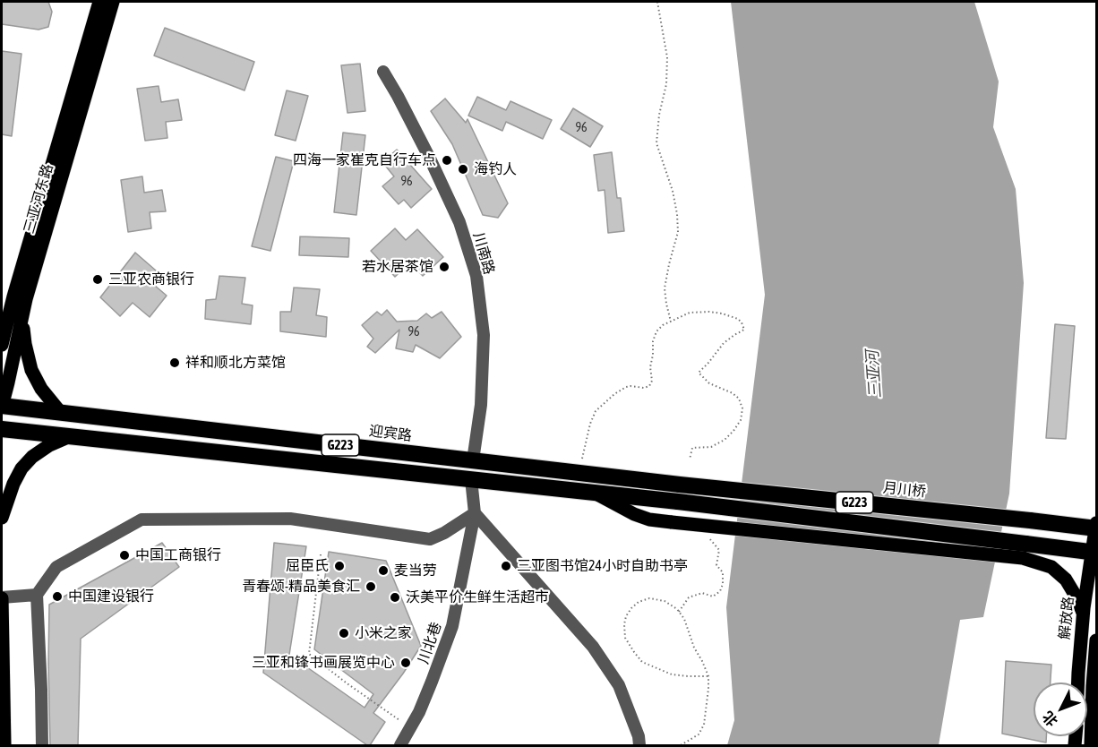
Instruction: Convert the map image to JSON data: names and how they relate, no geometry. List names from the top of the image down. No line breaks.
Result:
{"streets":{"highway":["迎宾路","G223","月川桥"],"main road":["三亚河东路","解放路"],"street":["川南路","川北巷"]},"crossings":[["三亚河东路","迎宾路"],["川南路","迎宾路"],["迎宾路","月川桥"],["G223","解放路"],["G223","川北巷"],["月川桥","解放路"]],"water":["三亚河"],"places":["四海一家崔克自行车点","海钓人","若水居茶馆","三亚农商银行","祥和顺北方菜馆","中国工商银行","屈臣氏","三亚图书馆24小时自助书亭","麦当劳","青春颂-精品美食汇","中国建设银行","沃美平价生鲜生活超市","小米之家","三亚和锋书画展览中心"],"house_numbers":["96","96","96"],"north":"bottom left"}
